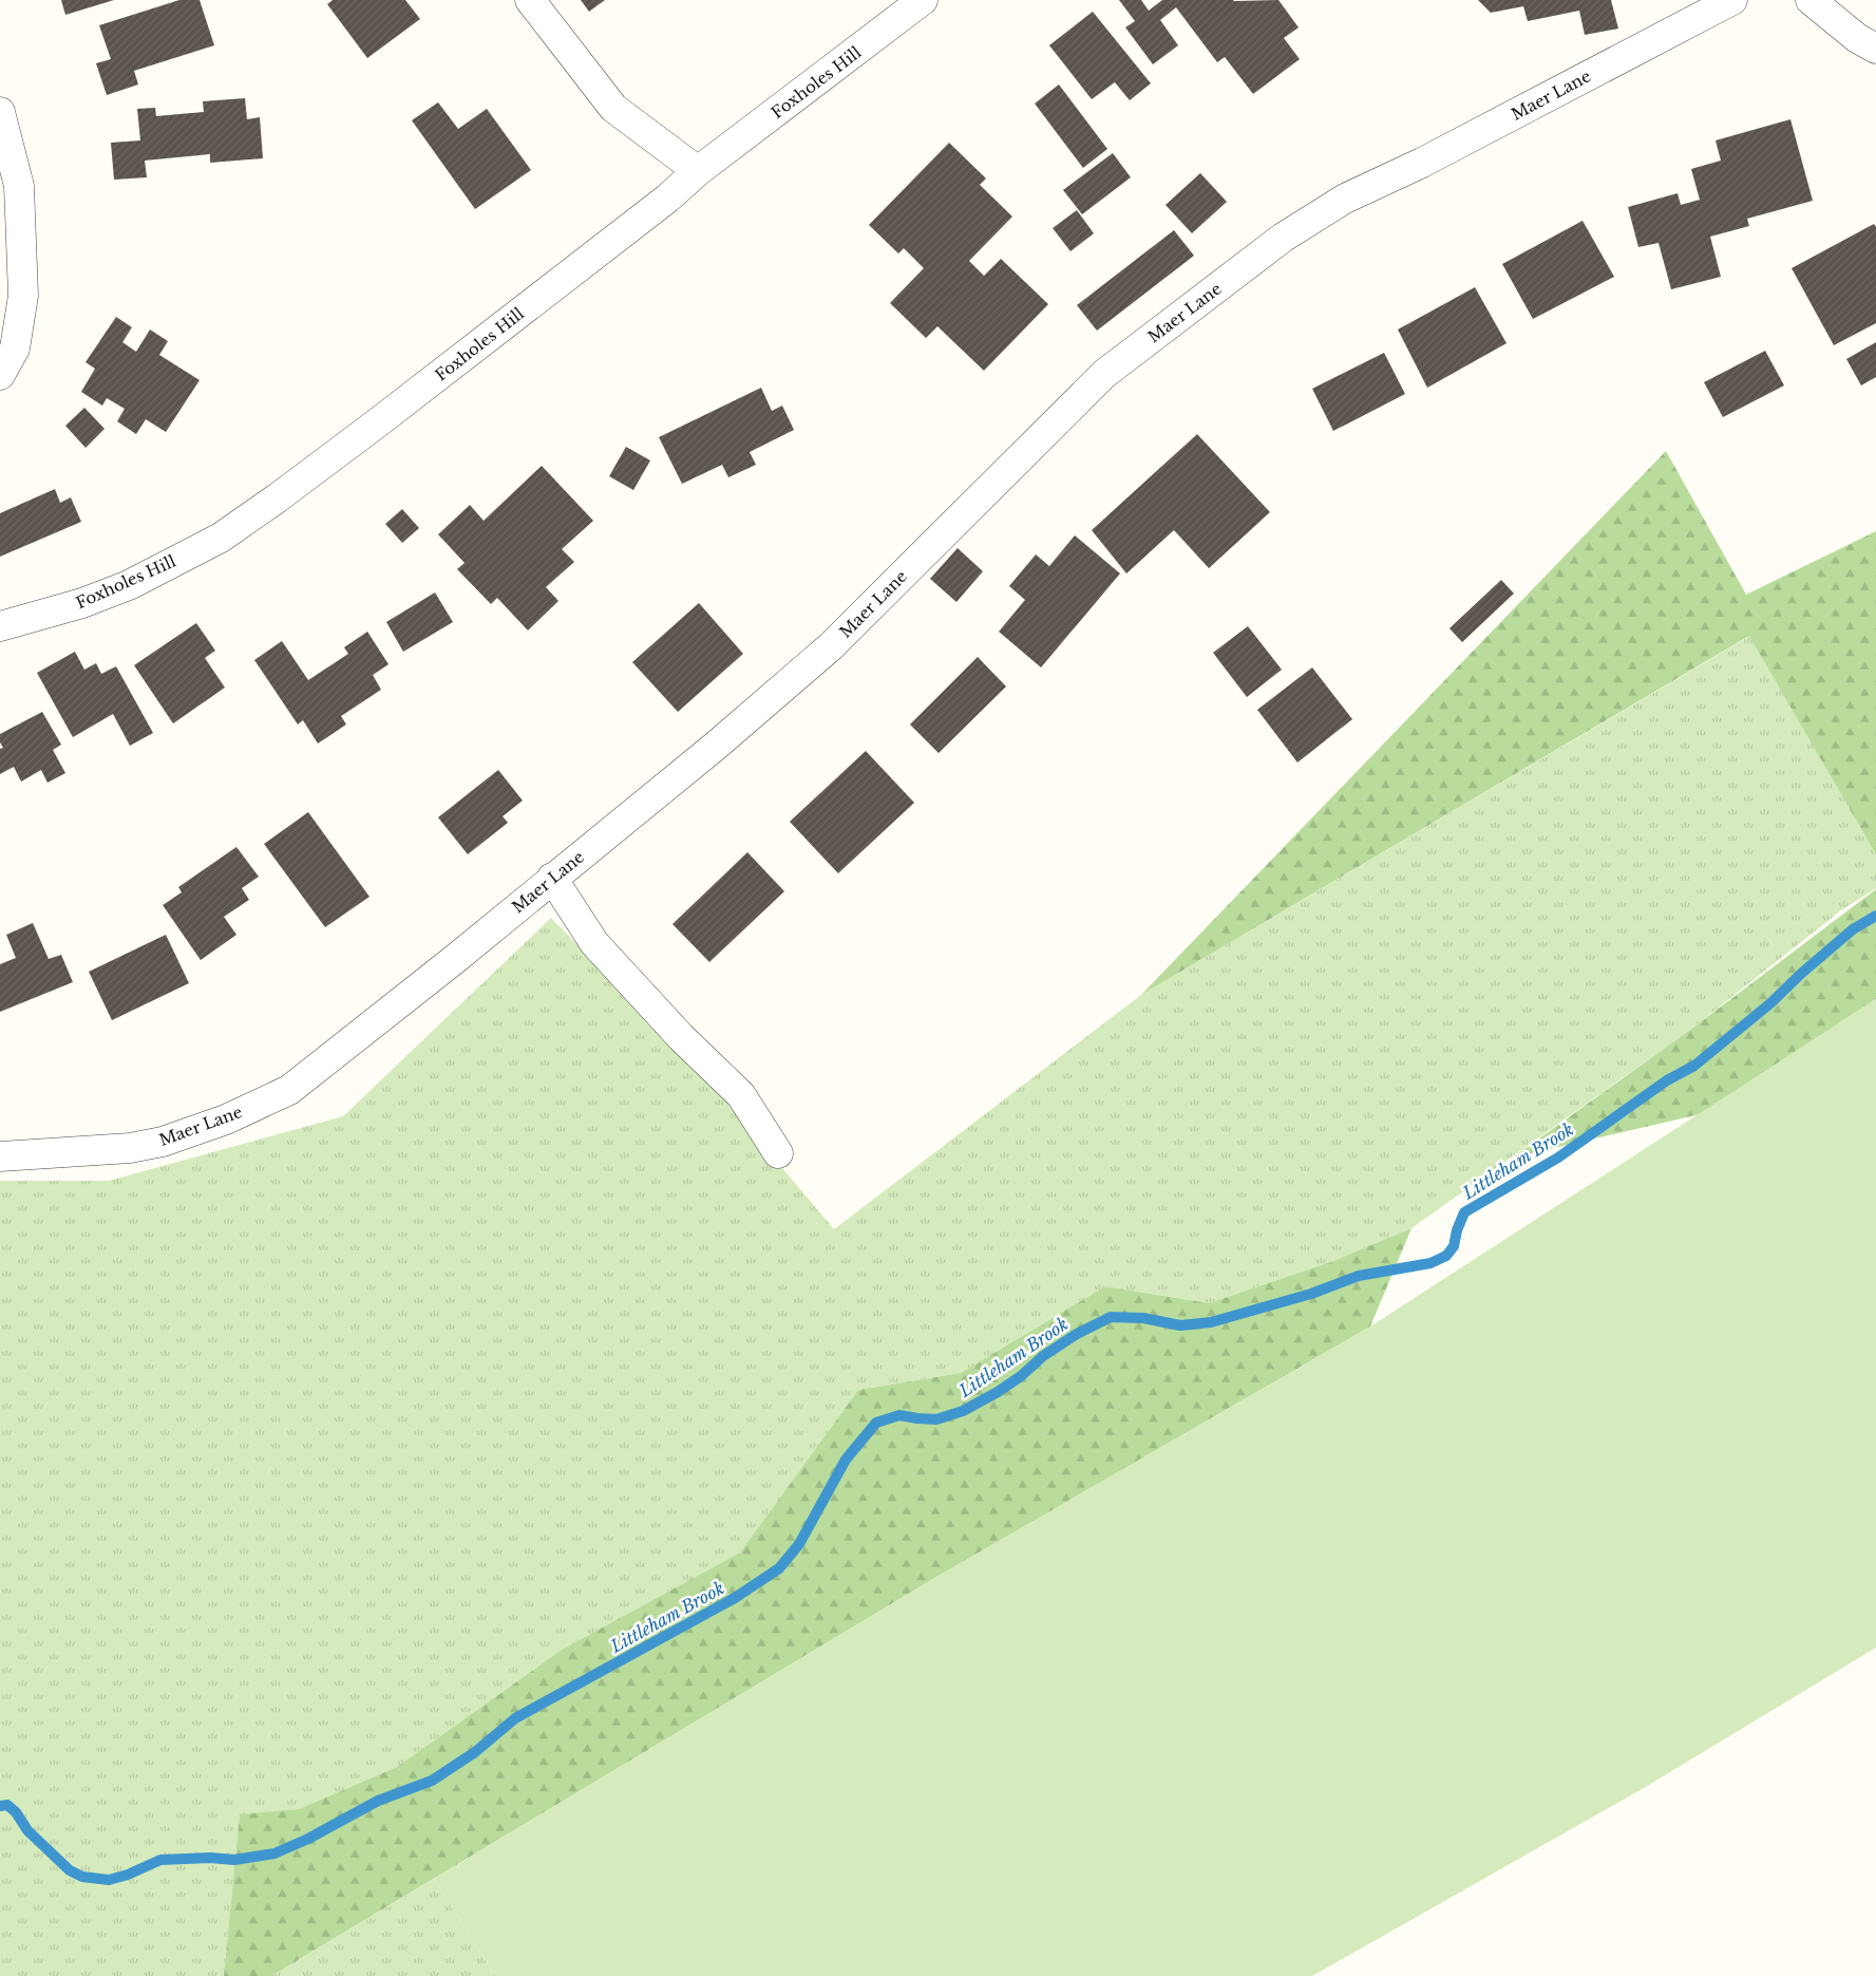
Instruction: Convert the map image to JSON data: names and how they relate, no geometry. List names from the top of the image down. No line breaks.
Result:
{"streets":{"street":["Foxholes Hill","Maer Lane"]},"water":["Littleham Brook"]}
